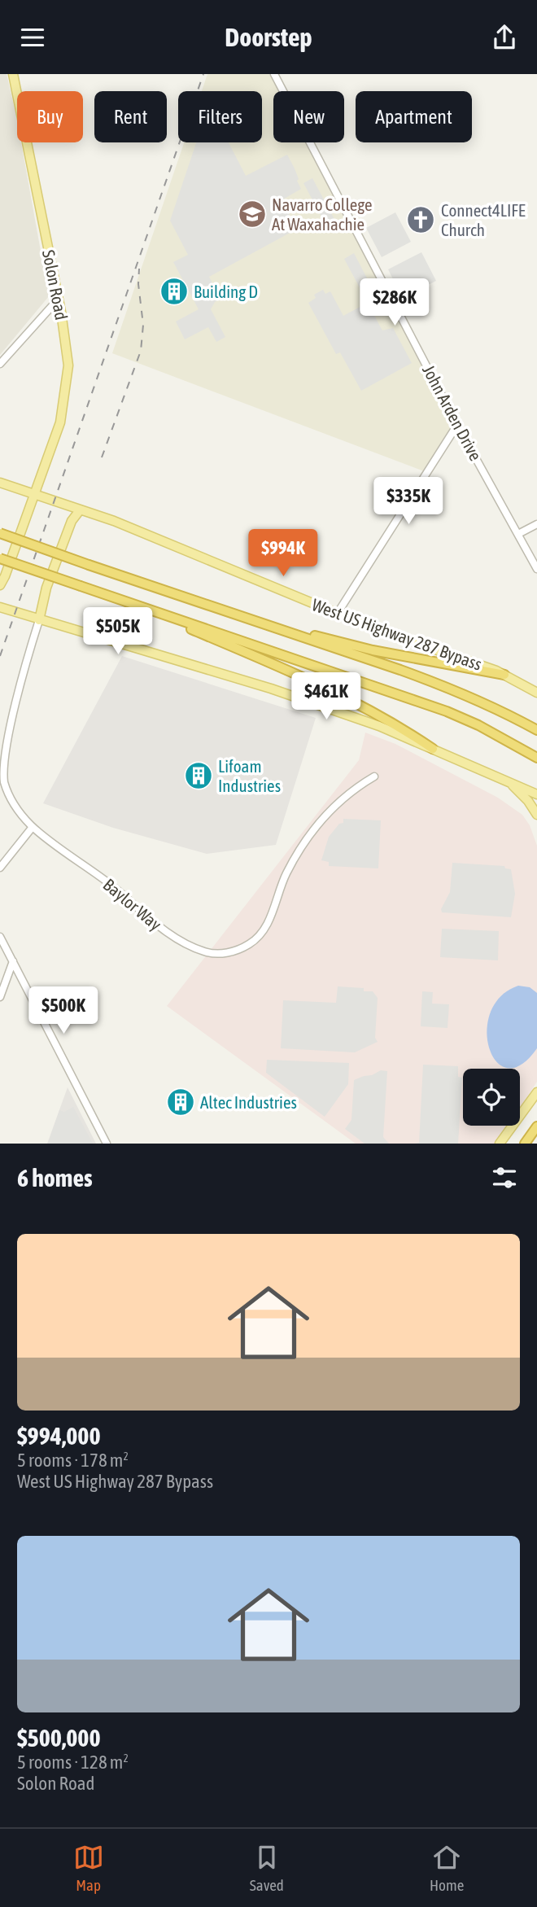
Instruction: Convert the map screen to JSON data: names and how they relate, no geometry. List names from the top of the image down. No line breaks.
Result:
{"streets":{"main road":["Solon Road","West US Highway 287 Bypass"],"street":["John Arden Drive","Baylor Way"]},"crossings":[["Solon Road","West US Highway 287 Bypass"]],"places":{"school or university":["Navarro College At Waxahachie"],"church":["Connect4LIFE Church"],"building":["Building D","Lifoam Industries","Altec Industries"]},"page":{"header":"Doorstep","chip":["Buy","Rent","Filters","New","Apartment"],"price":["$286K","$335K","$994K","$505K","$461K","$500K"],"heading":"6 homes","list":[{"name":"$994,000","note":"5 rooms · 178 m² · West US Highway 287 Bypass"},{"name":"$500,000","note":"5 rooms · 128 m² · Solon Road"}],"tabs":["Map","Saved","Home"]}}
